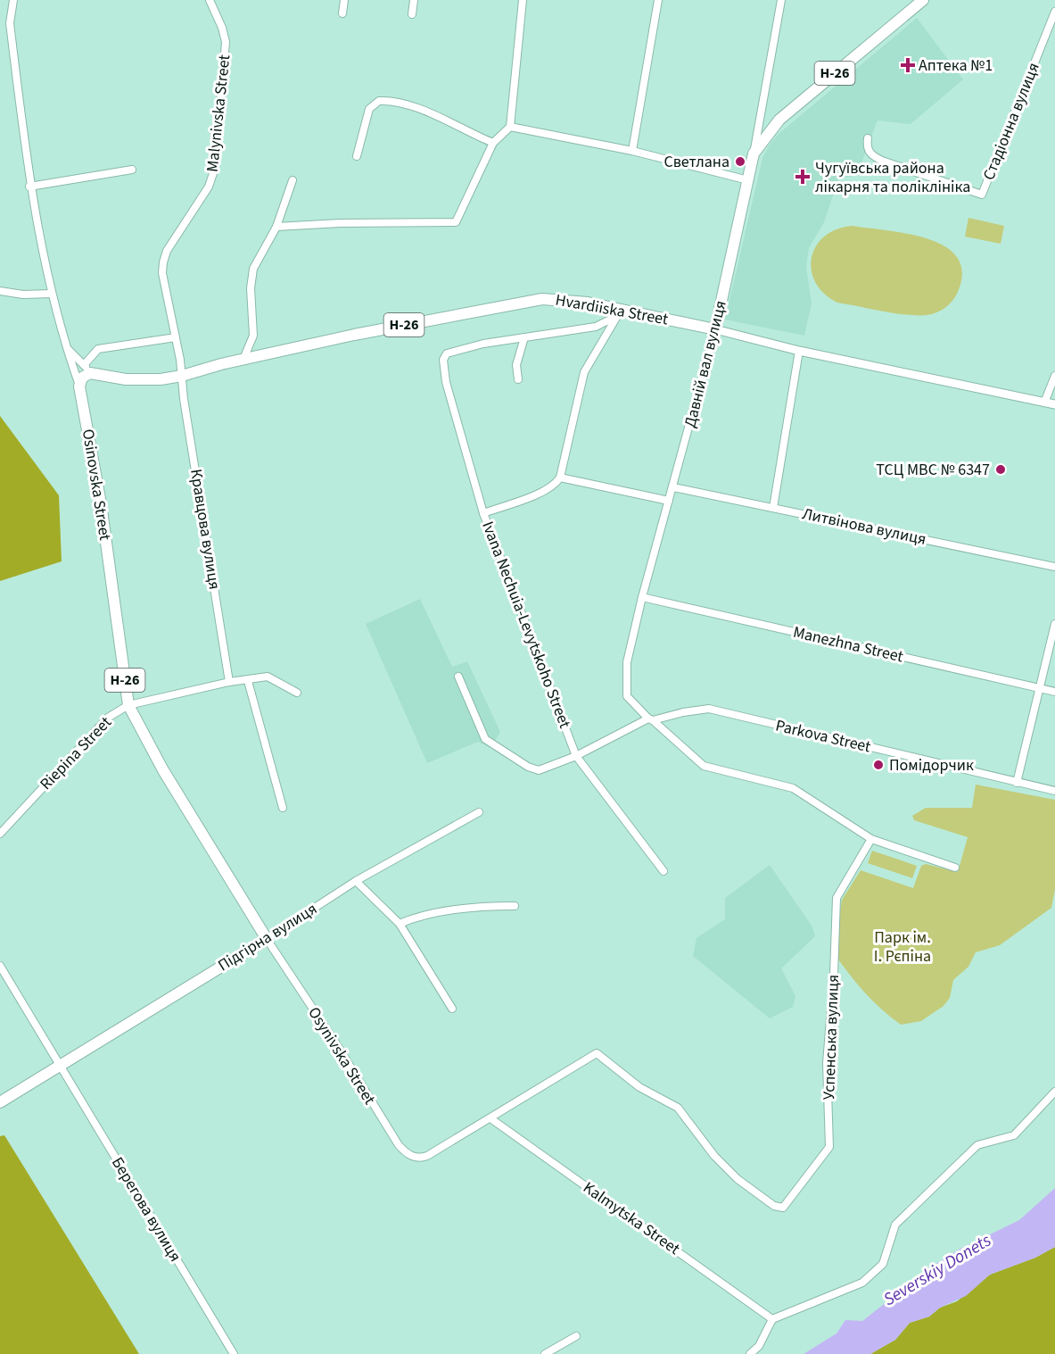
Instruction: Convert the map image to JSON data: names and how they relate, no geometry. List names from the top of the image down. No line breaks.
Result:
{"streets":{"main road":["Н-26","Hvardiiska Street","Давній вал вулиця","Osinovska Street","Підгірна вулиця"],"street":["Malynivska Street","Стадіонна вулиця","Литвінова вулиця","Кравцова вулиця","Ivana Nechuia-Levytskoho Street","Manezhna Street","Parkova Street","Riepina Street","Успенська вулиця","Osynivska Street","Берегова вулиця","Kalmytska Street"]},"crossings":[["Н-26","Давній вал вулиця"],["Malynivska Street","Hvardiiska Street"],["Malynivska Street","Кравцова вулиця"],["Hvardiiska Street","Давній вал вулиця"],["Hvardiiska Street","Кравцова вулиця"],["Давній вал вулиця","Литвінова вулиця"],["Давній вал вулиця","Manezhna Street"],["Давній вал вулиця","Parkova Street"],["Давній вал вулиця","Успенська вулиця"],["Osinovska Street","Riepina Street"],["Osinovska Street","Підгірна вулиця"],["Osinovska Street","Osynivska Street"],["Кравцова вулиця","Riepina Street"],["Ivana Nechuia-Levytskoho Street","Parkova Street"],["Підгірна вулиця","Osynivska Street"],["Підгірна вулиця","Берегова вулиця"],["Успенська вулиця","Osynivska Street"],["Успенська вулиця","Kalmytska Street"],["Osynivska Street","Kalmytska Street"]],"water":["Severskiy Donets"],"parks":["Парк ім. І. Рєпіна"],"places":{"health":["Аптека №1","Чугуївська района лікарня та поліклініка"],"other":["Светлана","ТСЦ МВС № 6347","Помідорчик"]}}
